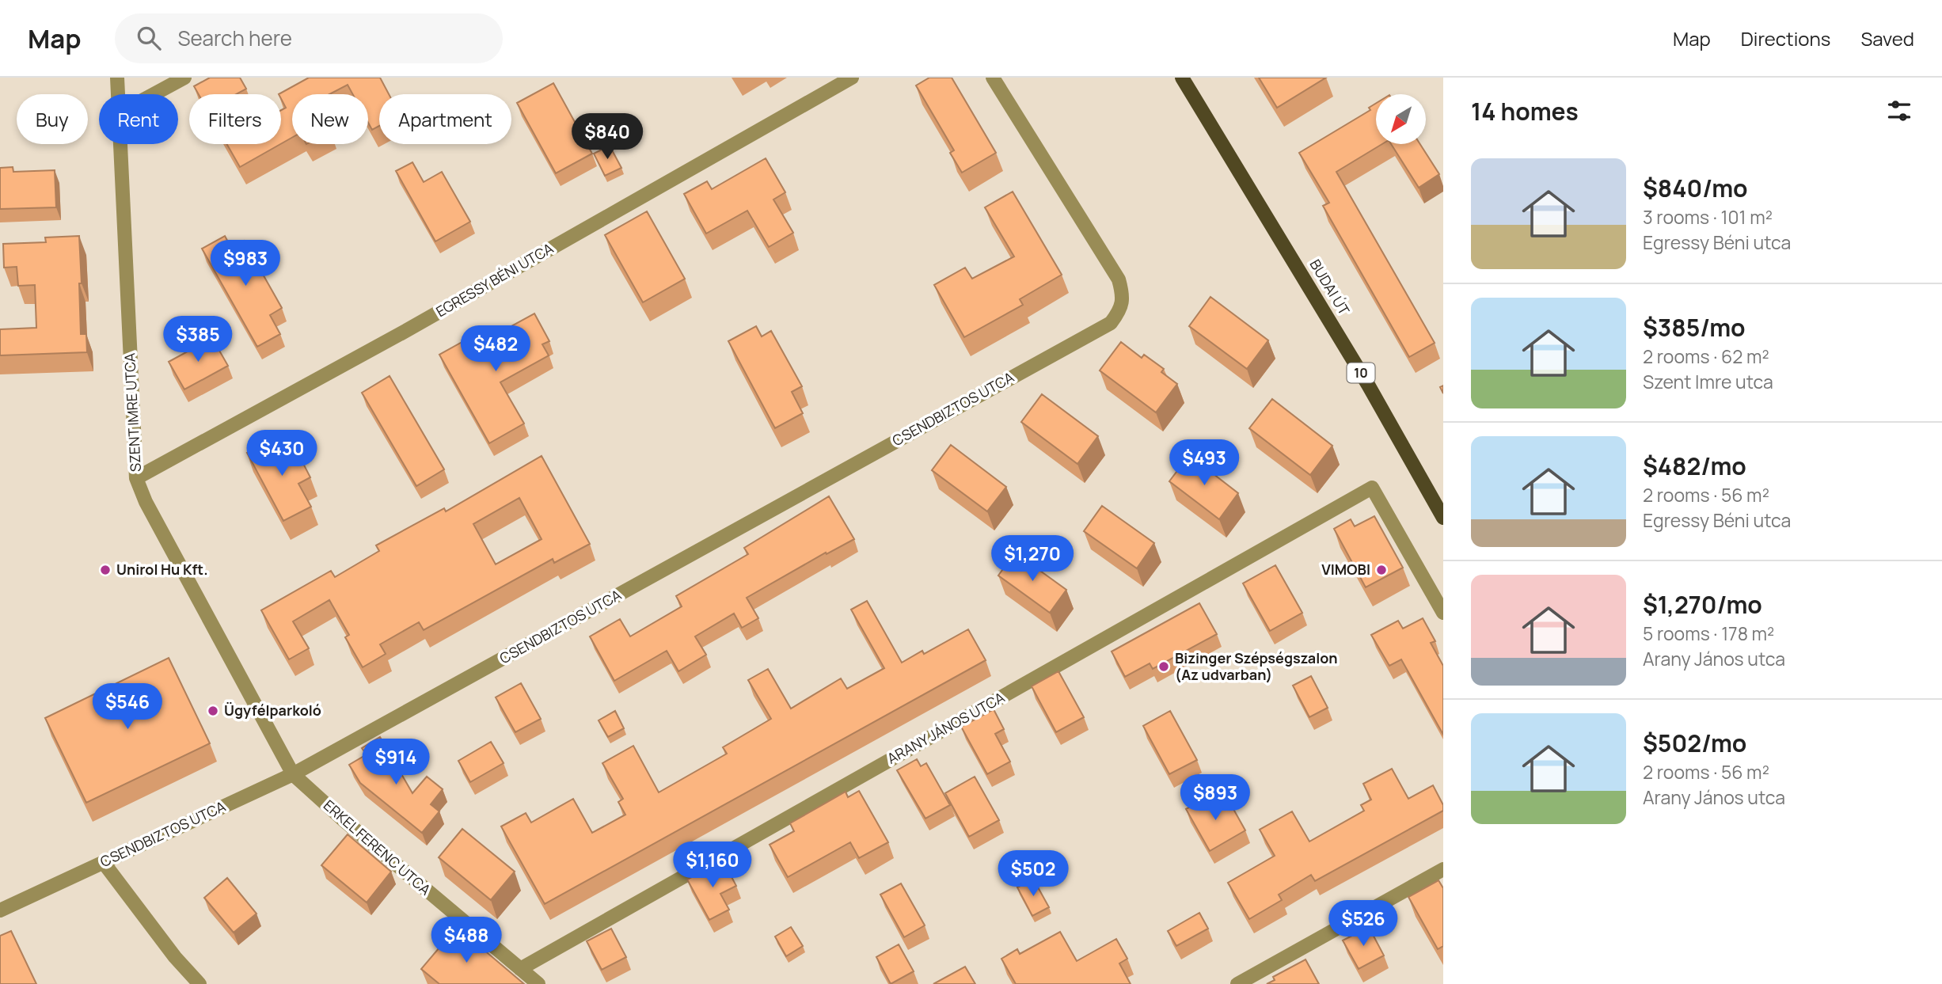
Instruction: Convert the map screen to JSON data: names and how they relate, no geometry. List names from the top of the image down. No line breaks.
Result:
{"streets":{"main road":["BUDAI ÚT","10"],"street":["EGRESSY BÉNI UTCA","CSENDBIZTOS UTCA","SZENT IMRE UTCA","ARANY JÁNOS UTCA","ERKEL FERENC UTCA"]},"crossings":[["EGRESSY BÉNI UTCA","SZENT IMRE UTCA"],["CSENDBIZTOS UTCA","SZENT IMRE UTCA"],["CSENDBIZTOS UTCA","ERKEL FERENC UTCA"],["SZENT IMRE UTCA","ERKEL FERENC UTCA"],["ARANY JÁNOS UTCA","ERKEL FERENC UTCA"]],"places":["Unirol Hu Kft.","VIMOBI","Bizinger Szépségszalon (Az udvarban)","Ügyfélparkoló"],"north":"bottom left","page":{"header":"Map","search":"Search here","nav":["Map","Directions","Saved"],"heading":"14 homes","chip":["Buy","Rent","Filters","New","Apartment"],"price":["$840","$983","$385","$482","$430","$493","$1,270","$546","$914","$893","$1,160","$502","$526","$488"],"list":[{"name":"$840/mo","note":"3 rooms · 101 m² · Egressy Béni utca"},{"name":"$385/mo","note":"2 rooms · 62 m² · Szent Imre utca"},{"name":"$482/mo","note":"2 rooms · 56 m² · Egressy Béni utca"},{"name":"$1,270/mo","note":"5 rooms · 178 m² · Arany János utca"},{"name":"$502/mo","note":"2 rooms · 56 m² · Arany János utca"}]}}
